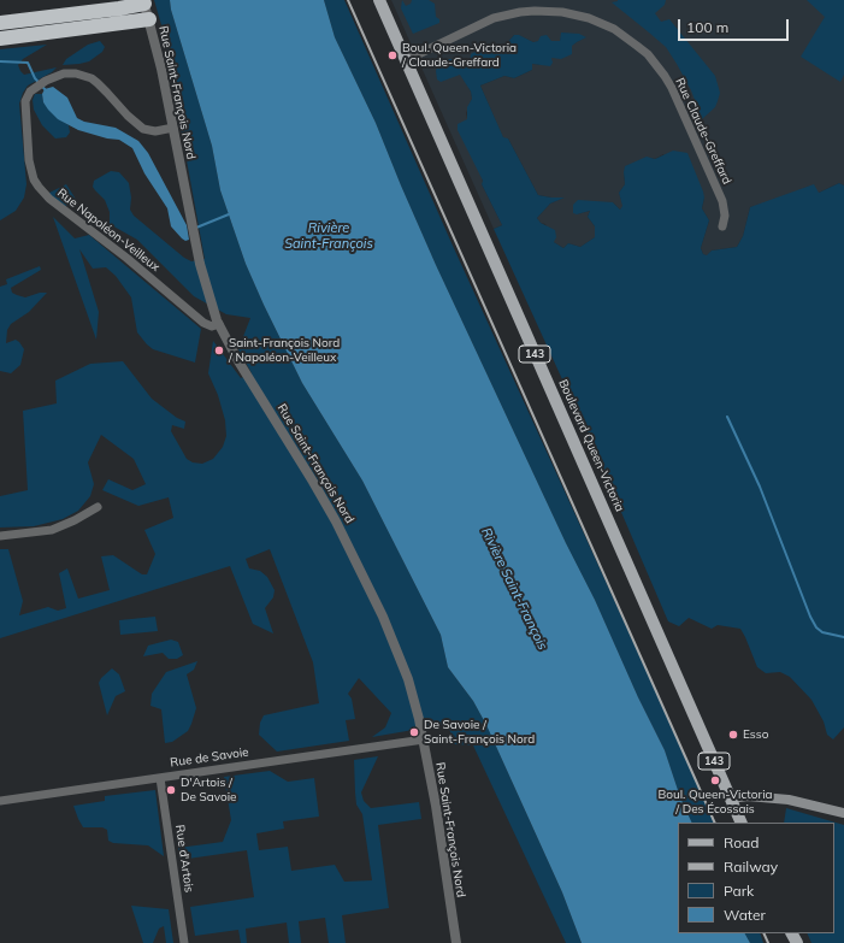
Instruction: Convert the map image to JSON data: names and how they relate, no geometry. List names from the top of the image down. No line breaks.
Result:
{"streets":{"main road":["143","Boulevard Queen-Victoria"],"street":["Rue Saint-François Nord","Rue Claude-Greffard","Rue Napoléon-Veilleux","Rue de Savoie","Rue d'Artois"]},"crossings":[["Rue Saint-François Nord","Rue Napoléon-Veilleux"],["Rue Saint-François Nord","Rue de Savoie"],["Rue Claude-Greffard","Boulevard Queen-Victoria"],["143","Boulevard Queen-Victoria"],["Rue de Savoie","Rue d'Artois"]],"water":["Rivière Saint-François"],"places":["Boul. Queen-Victoria / Claude-Greffard","Saint-François Nord / Napoléon-Veilleux","De Savoie / Saint-François Nord","Esso","Boul. Queen-Victoria / Des Écossais","D'Artois / De Savoie"],"legend":["Road","Railway","Park","Water"],"scale_bar":"100 m"}
